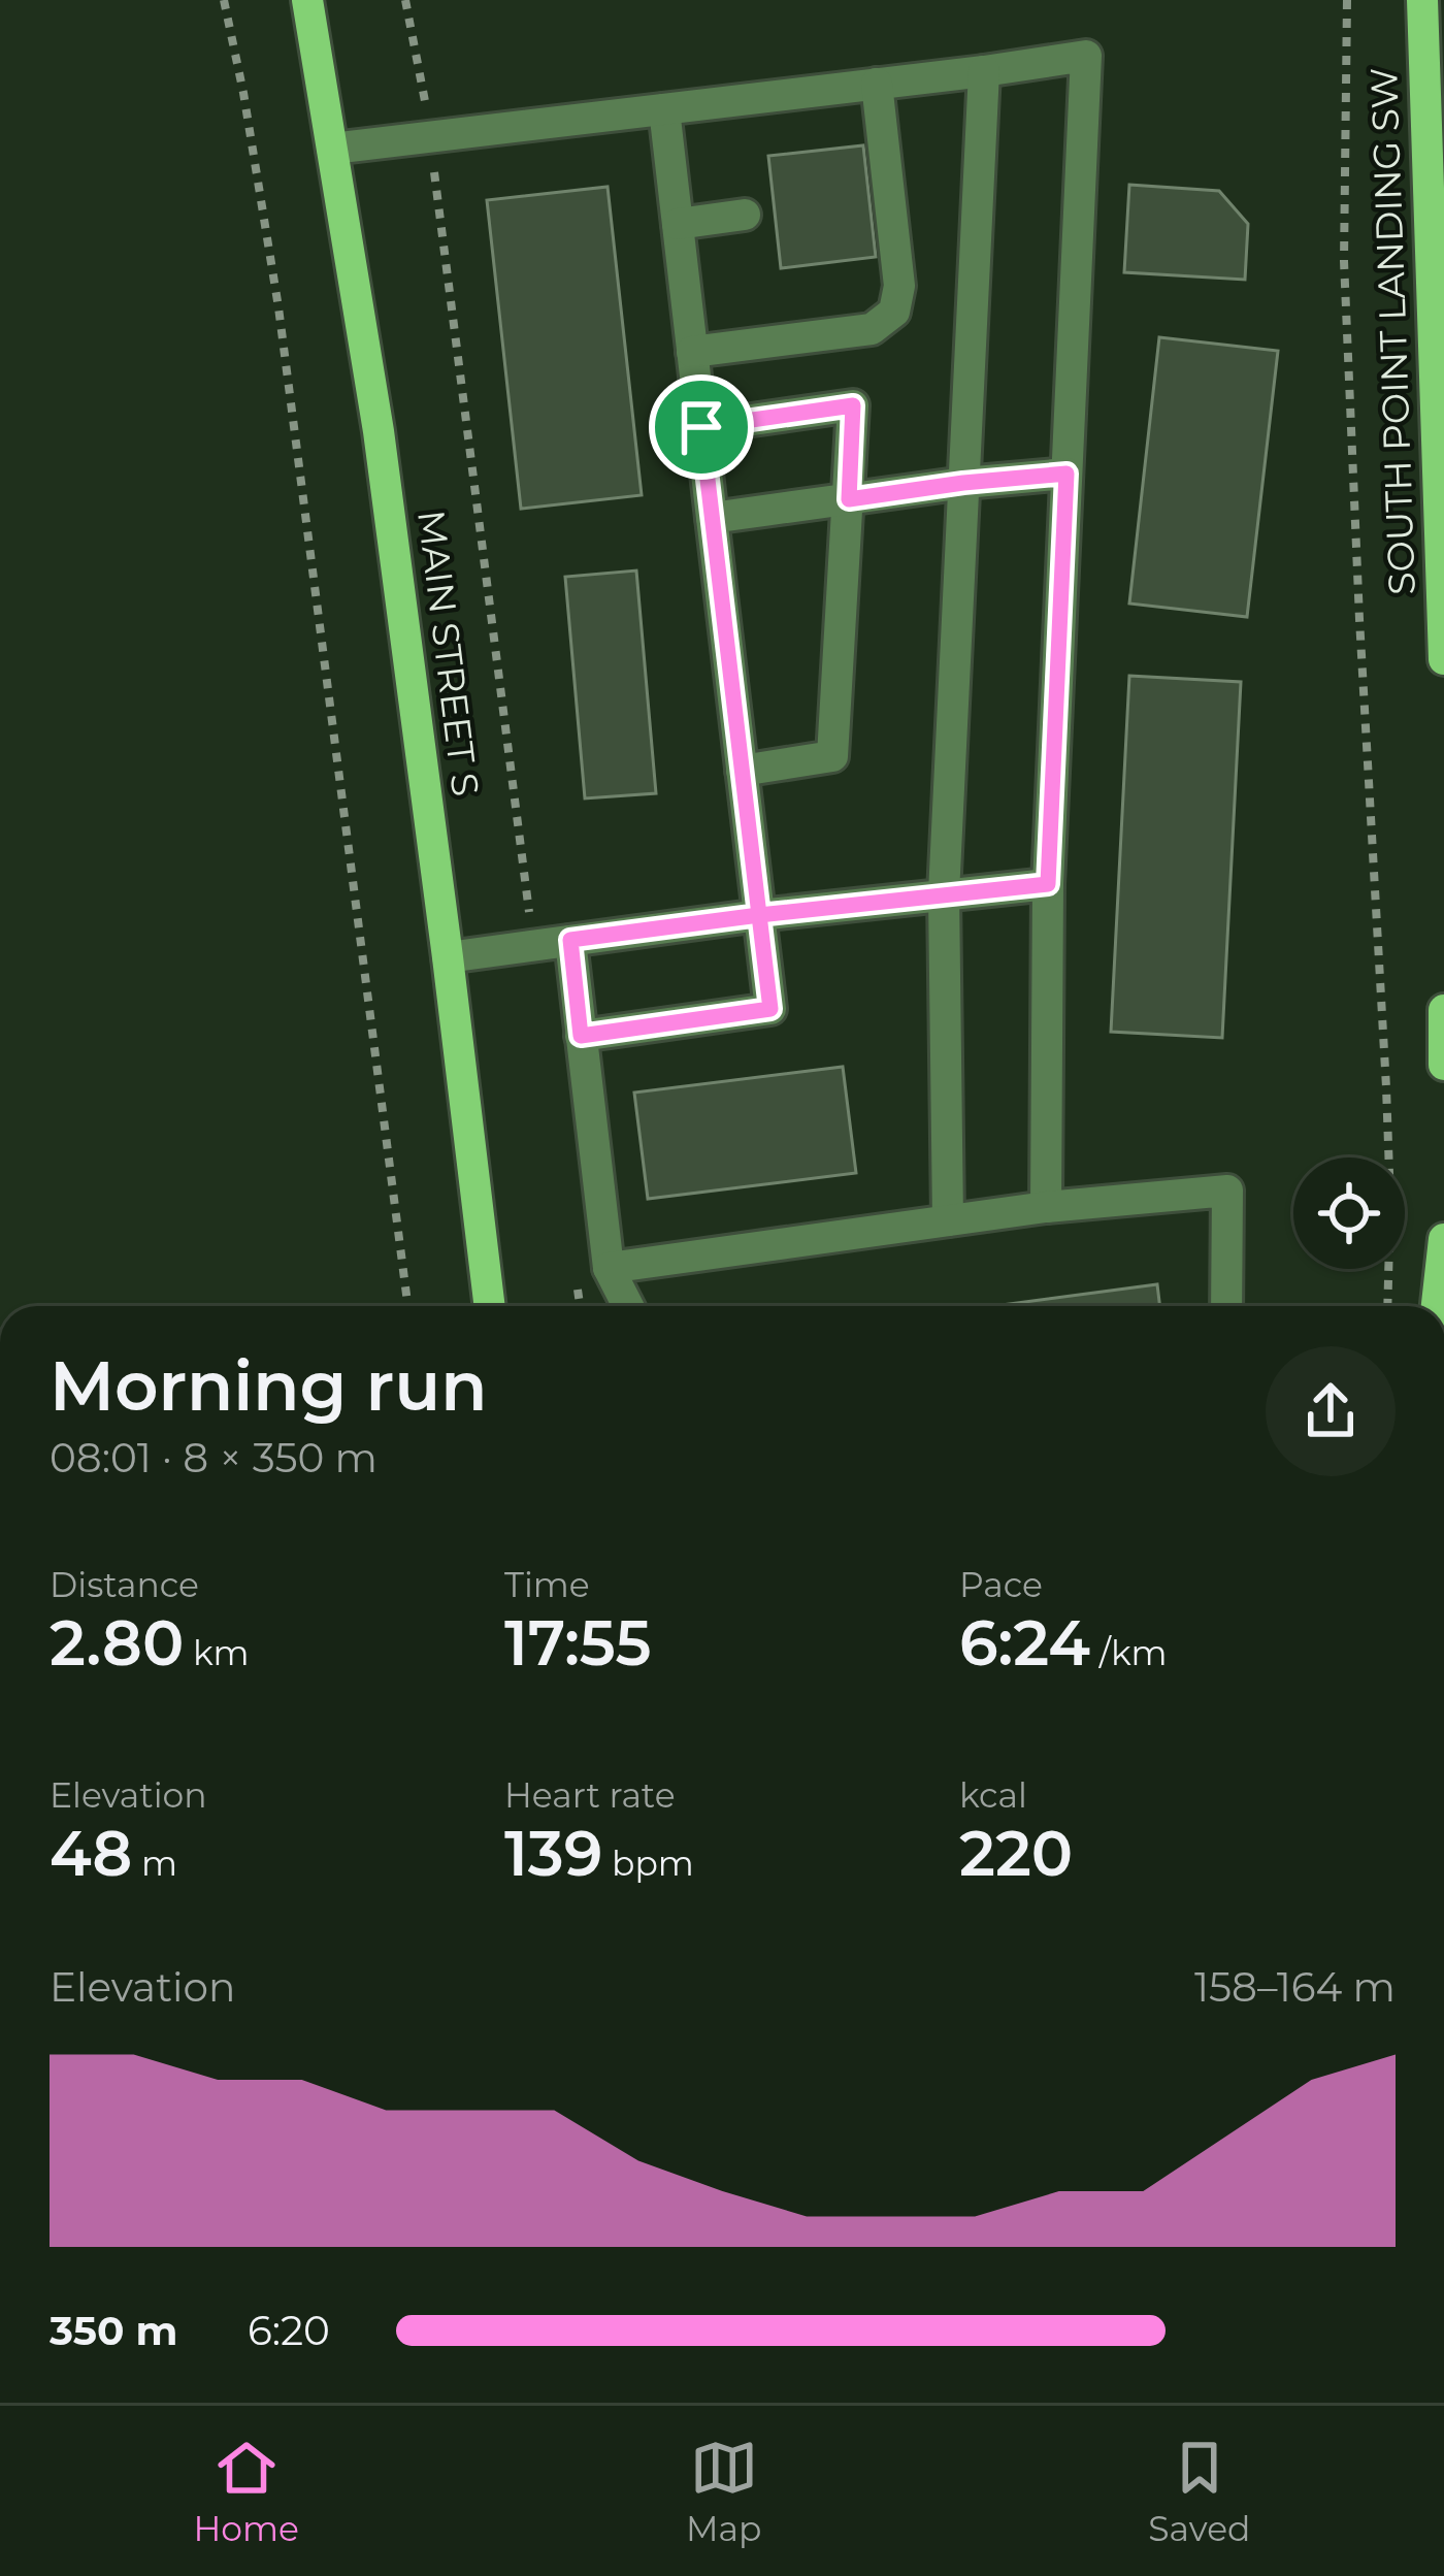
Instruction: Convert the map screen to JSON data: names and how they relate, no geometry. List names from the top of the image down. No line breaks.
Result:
{"streets":{"main road":["SOUTH POINT LANDING SW","MAIN STREET S"]},"page":{"heading":["Morning run","08:01 · 8 × 350 m"],"stats":[["Distance","2.80 km"],["Time","17:55"],["Pace","6:24 /km"],["Elevation","48 m"],["Heart rate","139 bpm"],["kcal","220"]],"chart":["Elevation","158–164 m"],"list":[{"name":"350 m","note":"6:20"}],"tabs":["Home","Map","Saved"]}}
